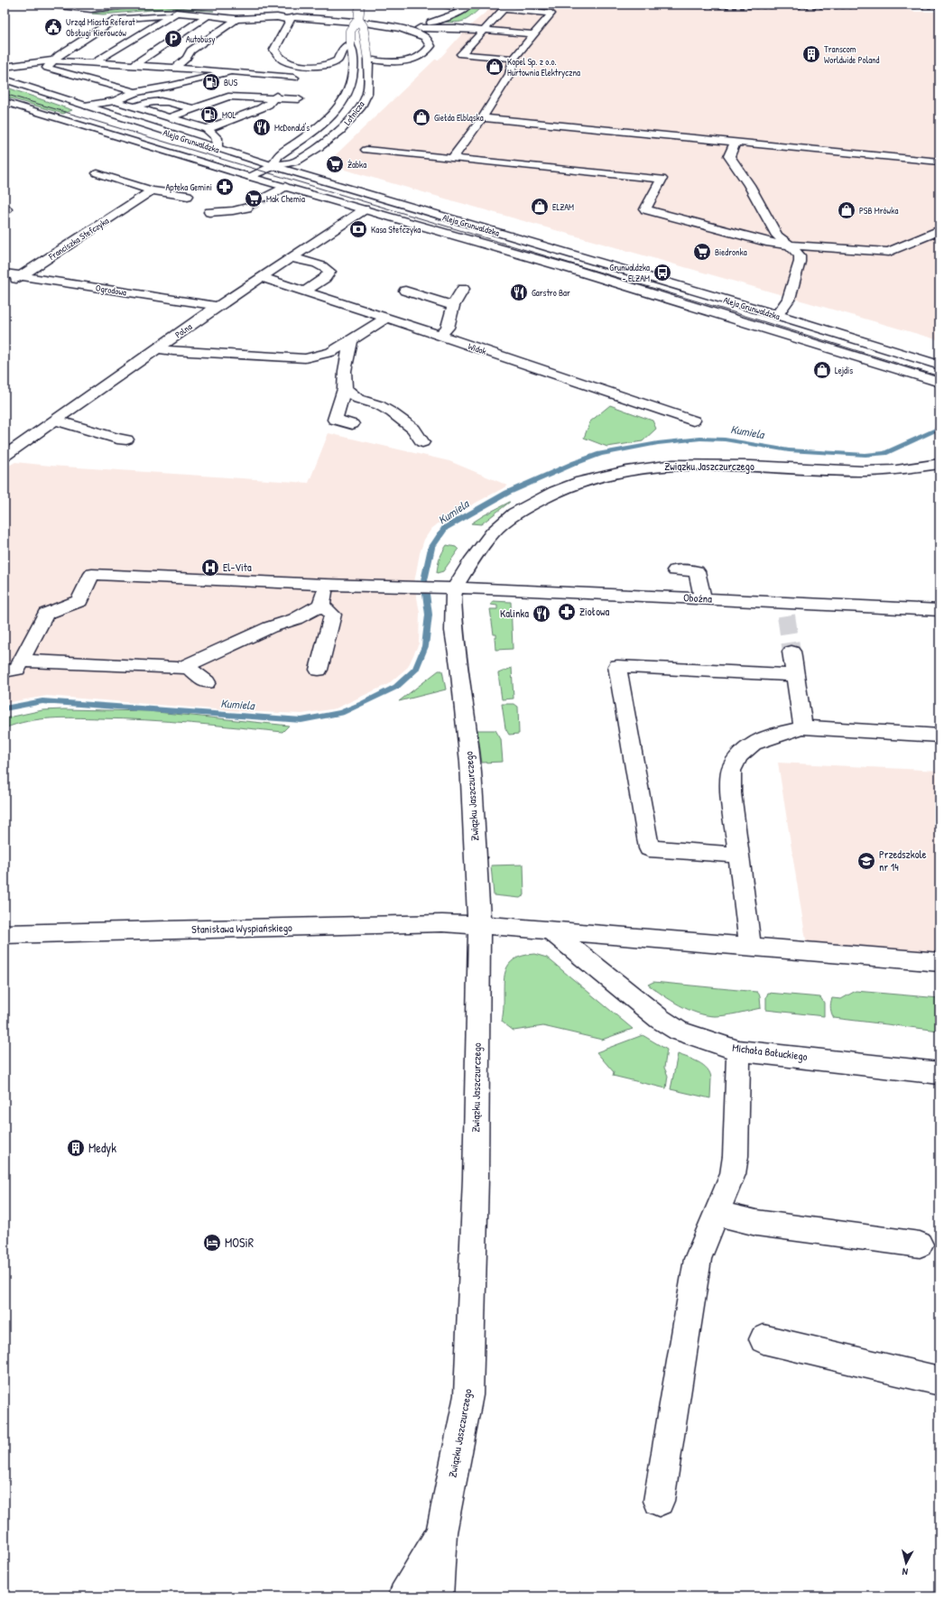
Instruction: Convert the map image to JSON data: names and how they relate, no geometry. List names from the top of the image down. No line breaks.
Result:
{"streets":{"street":["Lotnicza","Aleja Grunwaldzka","Franciszka Stefczyka","Ogrodowa","Polna","Widok","Związku Jaszczurczego","Oboźna","Stanisława Wyspiańskiego","Michała Bałuckiego"]},"crossings":[["Lotnicza","Aleja Grunwaldzka"],["Aleja Grunwaldzka","Polna"],["Franciszka Stefczyka","Ogrodowa"],["Ogrodowa","Polna"],["Polna","Widok"],["Związku Jaszczurczego","Oboźna"],["Związku Jaszczurczego","Stanisława Wyspiańskiego"]],"water":["Kumiela"],"places":{"public building":["Urząd Miasta Referat Obsługi Kierowców"],"parking":["Autobusy"],"building":["Transcom Worldwide Poland","Medyk"],"shop":["Kopel Sp. z o.o. Hurtownia Elektryczna","Giełda Elbląska","ELZAM","PSB Mrówka","Lejdis"],"fuel station":["BUS","MOL"],"restaurant":["McDonald's","Garstro Bar","Kalinka"],"supermarket":["Żabka","Mak Chemia","Biedronka"],"pharmacy":["Apteka Gemini","Ziołowa"],"bank":["Kasa Stefczyka"],"bus stop":["Grunwaldzka - ELZAM"],"hospital":["El-Vita"],"school or university":["Przedszkole nr 14"],"hotel":["MOSiR"]},"north":"bottom"}
